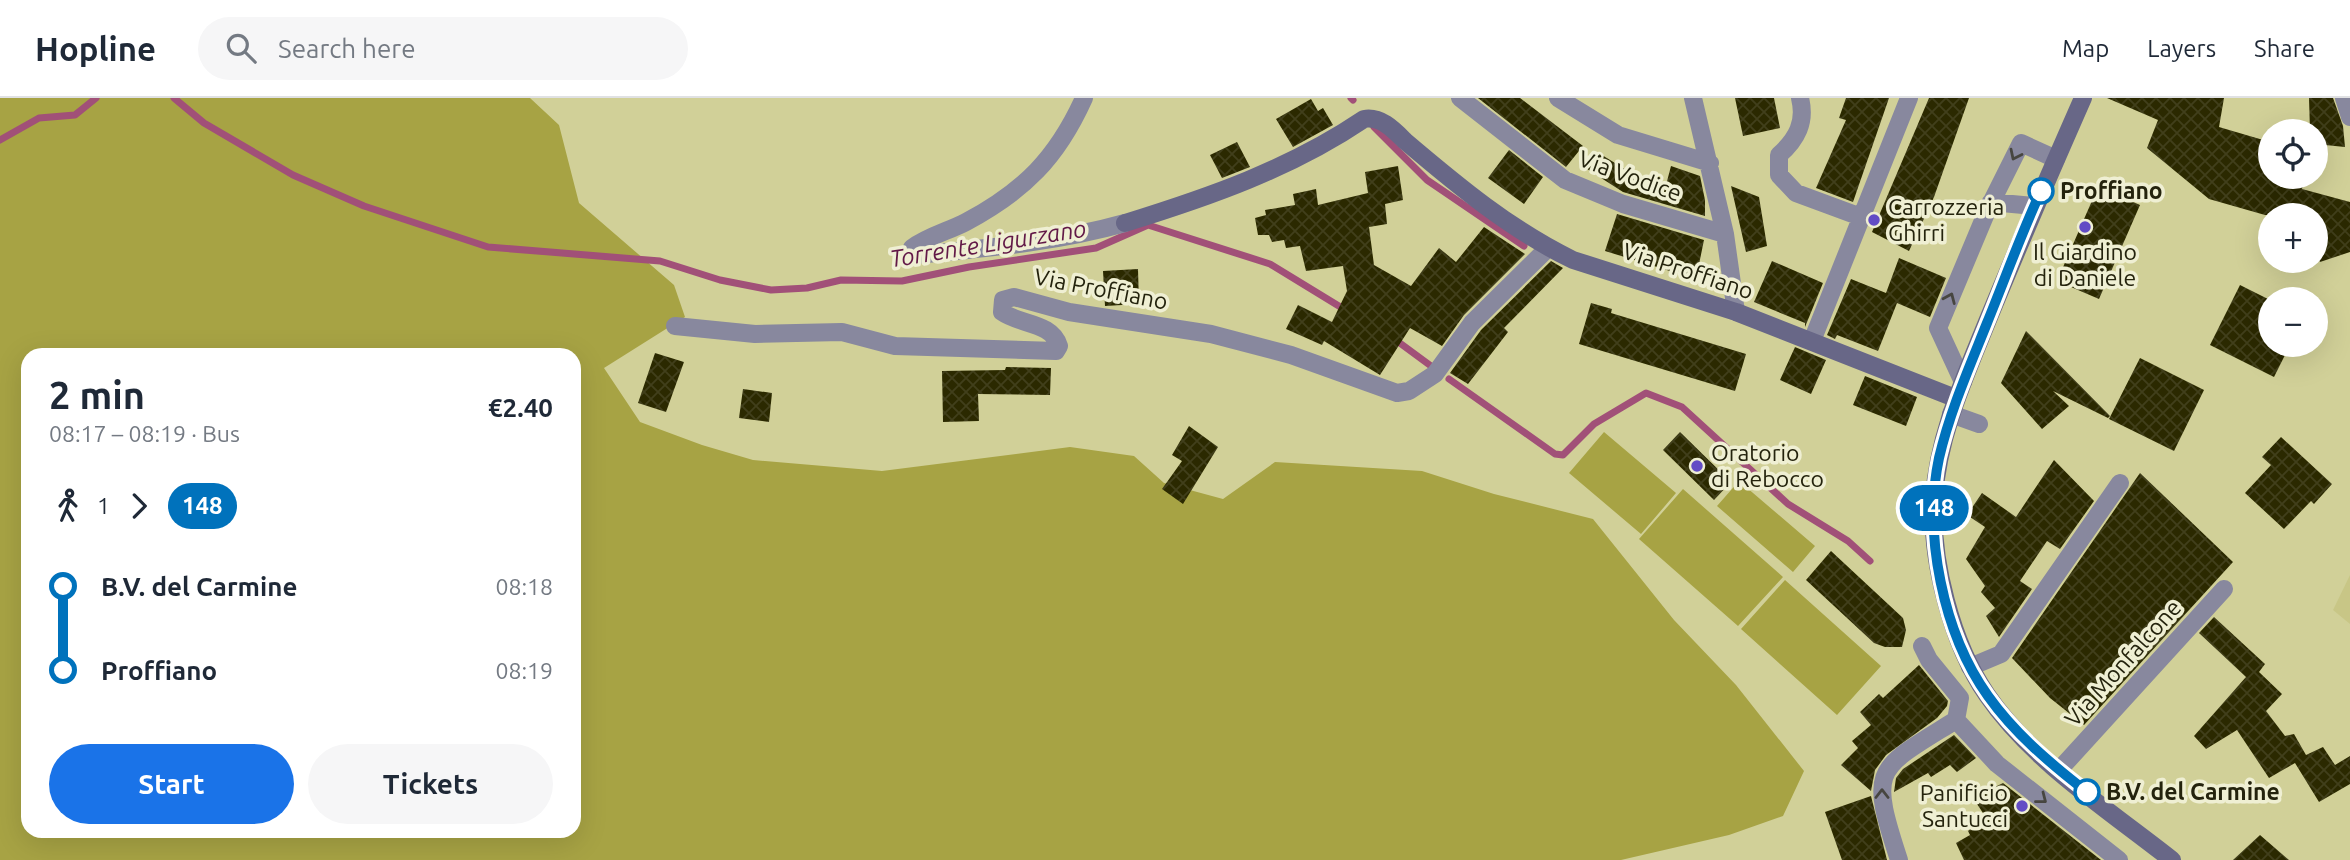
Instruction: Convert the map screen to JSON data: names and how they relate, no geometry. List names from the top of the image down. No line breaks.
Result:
{"streets":{"street":["Via Vodice","Via Proffiano","Via Monfalcone"]},"water":["Torrente Ligurzano"],"places":["Proffiano","Carrozzeria Ghirri","Il Giardino di Daniele","Oratorio di Rebocco","B.V. del Carmine","Panificio Santucci"],"lines":["bus line 148"],"page":{"header":"Hopline","search":"Search here","nav":["Map","Layers","Share"],"on_map":"148","map_buttons":["+","−"],"heading":["2 min","08:17 – 08:19 · Bus","€2.40"],"legs":["1","148"],"list":[{"name":"B.V. del Carmine","value":"08:18"},{"name":"Proffiano","value":"08:19"}],"buttons":["Start","Tickets"]}}
